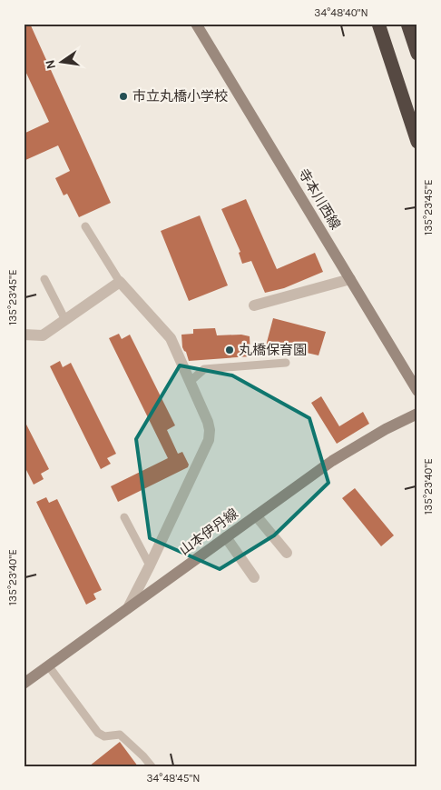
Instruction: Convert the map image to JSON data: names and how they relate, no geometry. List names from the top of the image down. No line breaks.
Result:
{"streets":{"main road":["寺本川西線","山本伊丹線"]},"places":["市立丸橋小学校","丸橋保育園"],"north":"left","coordinates":["34°48'40\"N","135°23'45\"E","135°23'40\"E","34°48'45\"N"]}
